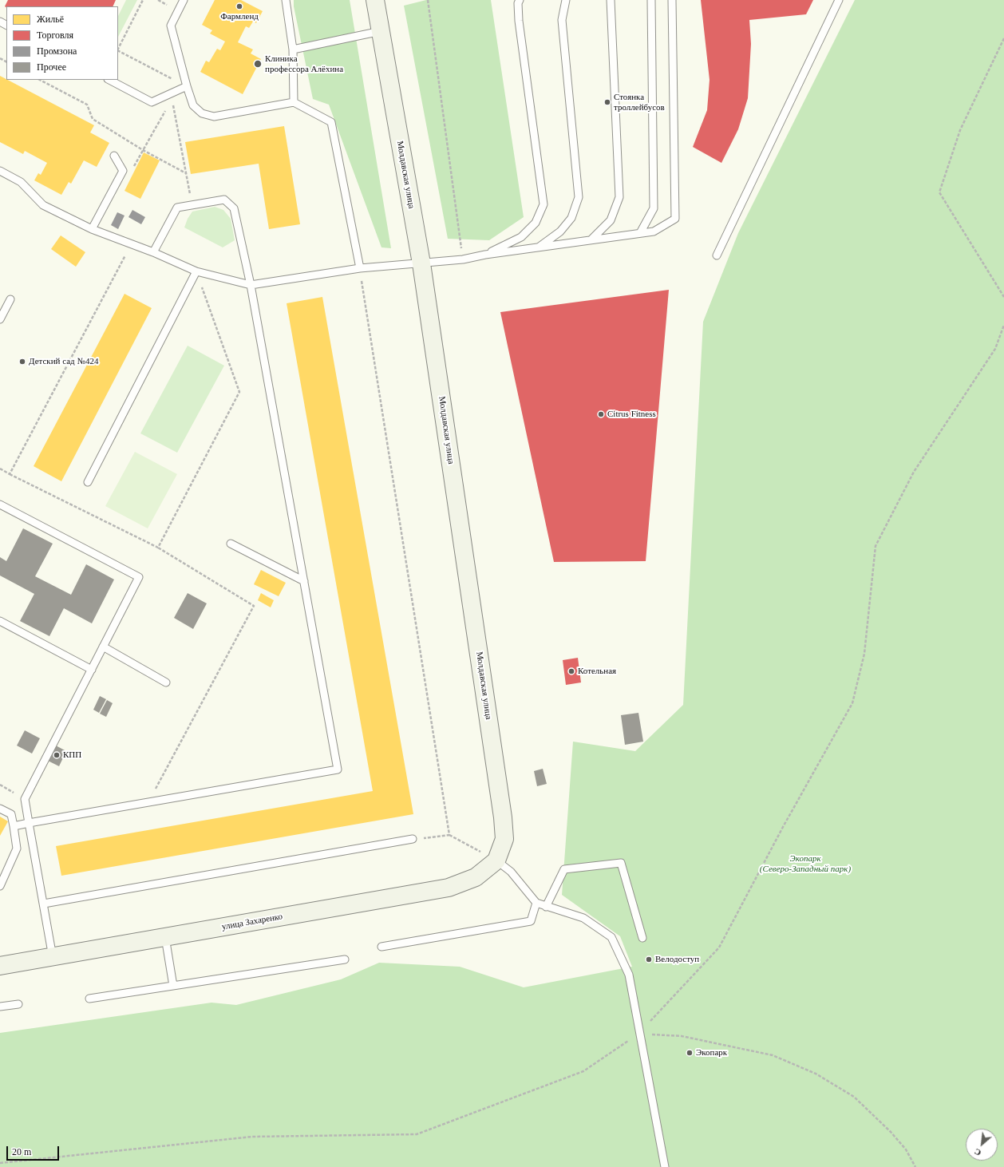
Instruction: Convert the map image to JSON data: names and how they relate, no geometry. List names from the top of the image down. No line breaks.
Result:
{"streets":{"street":["Молдавская улица","улица Захаренко"]},"crossings":[["Молдавская улица","улица Захаренко"]],"parks":["Экопарк (Северо-Западный парк)"],"places":["Фармленд","Клиника профессора Алёхина","Стоянка троллейбусов","Детский сад №424","Citrus Fitness","Котельная","КПП","Велодоступ","Экопарк"],"legend":["Жильё","Торговля","Промзона","Прочее"],"scale_bar":"20 m","north":"bottom left"}
